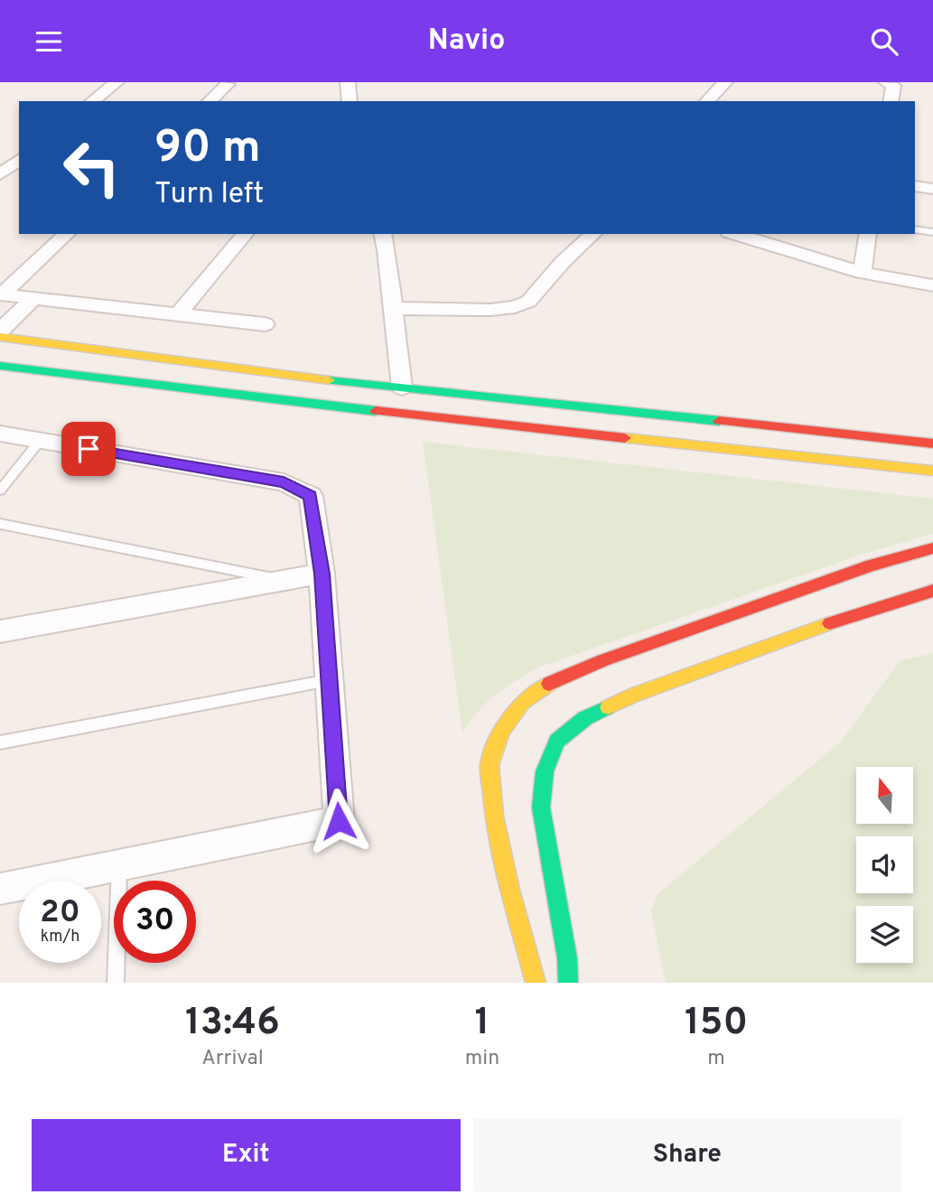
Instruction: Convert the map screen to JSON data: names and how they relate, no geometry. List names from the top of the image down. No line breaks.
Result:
{"north":"top","page":{"header":"Navio","turn":["90 m","Turn left"],"speed":"20 km/h","limit":"30","eta":["13:46","Arrival","1","min","150","m"],"buttons":["Exit","Share"]}}
